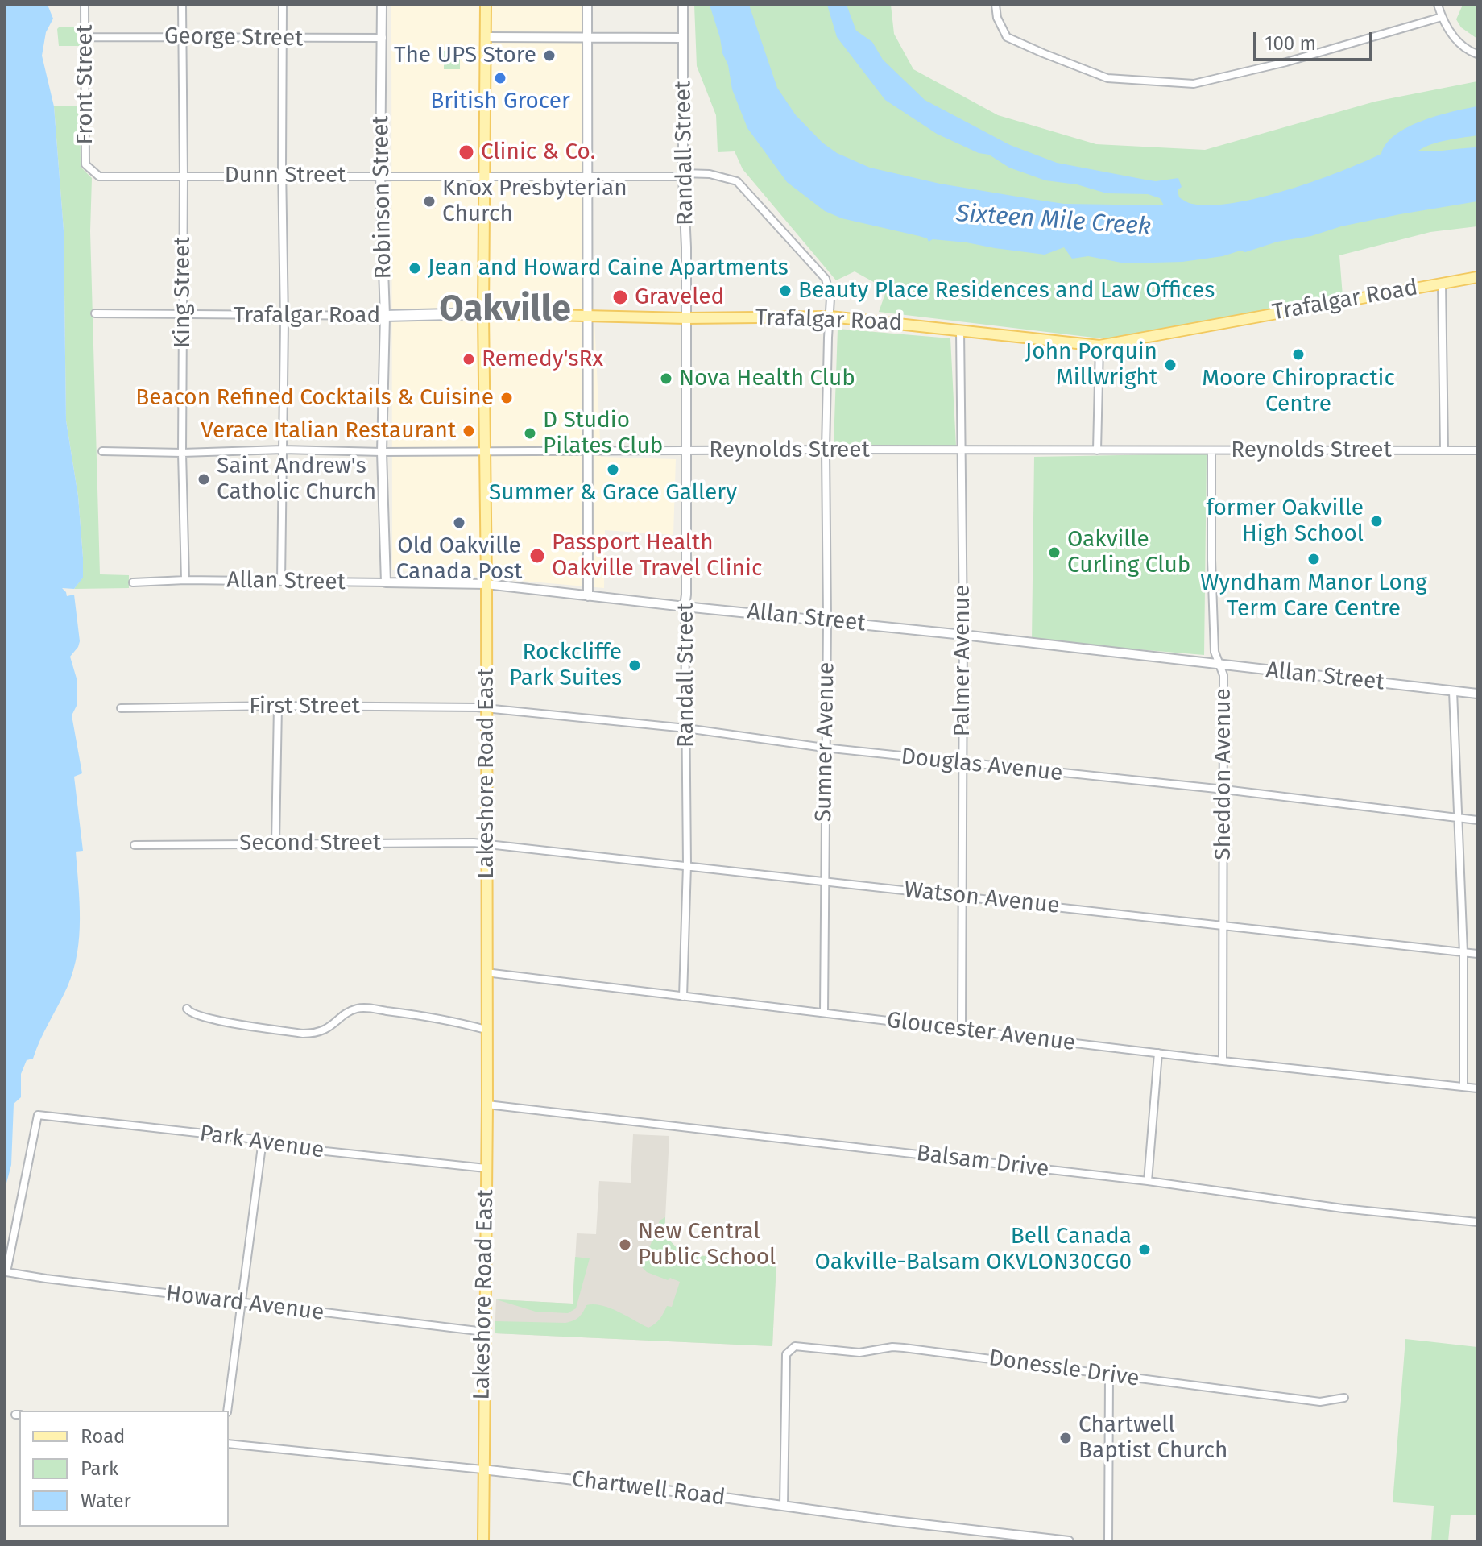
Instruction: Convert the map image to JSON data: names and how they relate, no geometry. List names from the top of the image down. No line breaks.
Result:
{"streets":{"main road":["Trafalgar Road","Lakeshore Road East"],"street":["George Street","Front Street","Randall Street","Dunn Street","Robinson Street","King Street","Reynolds Street","Allan Street","Palmer Avenue","First Street","Sumner Avenue","Douglas Avenue","Sheddon Avenue","Second Street","Watson Avenue","Gloucester Avenue","Park Avenue","Balsam Drive","Howard Avenue","Donessle Drive","Chartwell Road"]},"crossings":[["George Street","Front Street"],["George Street","Robinson Street"],["George Street","King Street"],["Front Street","Dunn Street"],["Randall Street","Dunn Street"],["Randall Street","Trafalgar Road"],["Randall Street","Reynolds Street"],["Randall Street","Allan Street"],["Randall Street","Douglas Avenue"],["Randall Street","Watson Avenue"],["Randall Street","Gloucester Avenue"],["Dunn Street","Robinson Street"],["Dunn Street","King Street"],["Dunn Street","Trafalgar Road"],["Dunn Street","Sumner Avenue"],["Dunn Street","Lakeshore Road East"],["Robinson Street","Trafalgar Road"],["Robinson Street","Reynolds Street"],["Robinson Street","Allan Street"],["King Street","Trafalgar Road"],["King Street","Reynolds Street"],["King Street","Allan Street"],["Trafalgar Road","Palmer Avenue"],["Trafalgar Road","Sumner Avenue"],["Trafalgar Road","Lakeshore Road East"],["Reynolds Street","Palmer Avenue"],["Reynolds Street","Sumner Avenue"],["Reynolds Street","Lakeshore Road East"],["Reynolds Street","Sheddon Avenue"],["Allan Street","Palmer Avenue"],["Allan Street","Sumner Avenue"],["Allan Street","Lakeshore Road East"],["Allan Street","Sheddon Avenue"],["Palmer Avenue","Douglas Avenue"],["Palmer Avenue","Watson Avenue"],["Palmer Avenue","Gloucester Avenue"],["First Street","Douglas Avenue"],["First Street","Lakeshore Road East"],["Sumner Avenue","Douglas Avenue"],["Sumner Avenue","Watson Avenue"],["Sumner Avenue","Gloucester Avenue"],["Douglas Avenue","Lakeshore Road East"],["Douglas Avenue","Sheddon Avenue"],["Lakeshore Road East","Second Street"],["Lakeshore Road East","Watson Avenue"],["Lakeshore Road East","Gloucester Avenue"],["Lakeshore Road East","Park Avenue"],["Lakeshore Road East","Balsam Drive"],["Lakeshore Road East","Howard Avenue"],["Lakeshore Road East","Chartwell Road"],["Sheddon Avenue","Watson Avenue"],["Sheddon Avenue","Gloucester Avenue"],["Second Street","Watson Avenue"],["Park Avenue","Howard Avenue"],["Donessle Drive","Chartwell Road"]],"districts":["Oakville"],"water":["Sixteen Mile Creek"],"places":["The UPS Store","British Grocer","Clinic & Co.","Knox Presbyterian Church","Jean and Howard Caine Apartments","Beauty Place Residences and Law Offices","Graveled","Moore Chiropractic Centre","Remedy'sRx","John Porquin Millwright","Nova Health Club","Beacon Refined Cocktails & Cuisine","Verace Italian Restaurant","D Studio Pilates Club","Summer & Grace Gallery","Saint Andrew's Catholic Church","former Oakville High School","Old Oakville Canada Post","Oakville Curling Club","Passport Health Oakville Travel Clinic","Wyndham Manor Long Term Care Centre","Rockcliffe Park Suites","New Central Public School","Bell Canada Oakville-Balsam OKVLON30CG0","Chartwell Baptist Church"],"legend":["Road","Park","Water"],"scale_bar":"100 m"}
